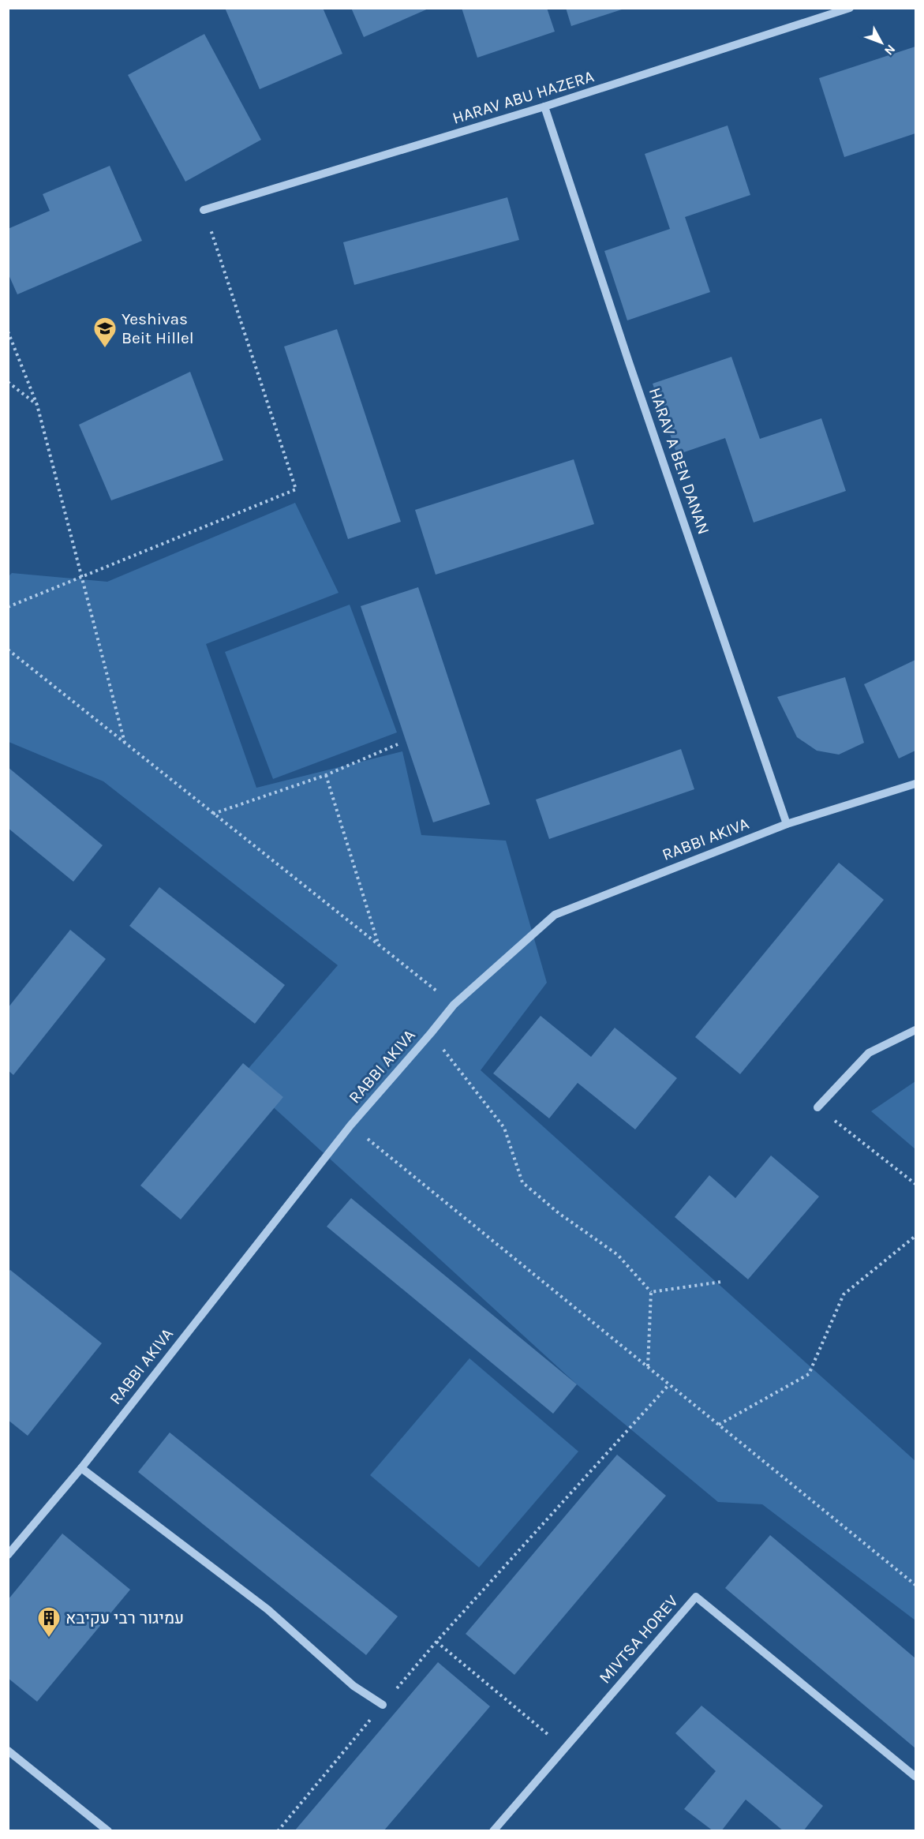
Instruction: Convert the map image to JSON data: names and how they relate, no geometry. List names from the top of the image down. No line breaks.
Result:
{"streets":{"street":["HARAV ABU HAZERA","HARAV A BEN DANAN","RABBI AKIVA","MIVTSA HOREV"]},"crossings":[["HARAV ABU HAZERA","HARAV A BEN DANAN"],["HARAV A BEN DANAN","RABBI AKIVA"]],"places":{"school or university":["Yeshivas Beit Hillel"],"building":["עמיגור רבי עקיבא"]},"north":"bottom right"}
